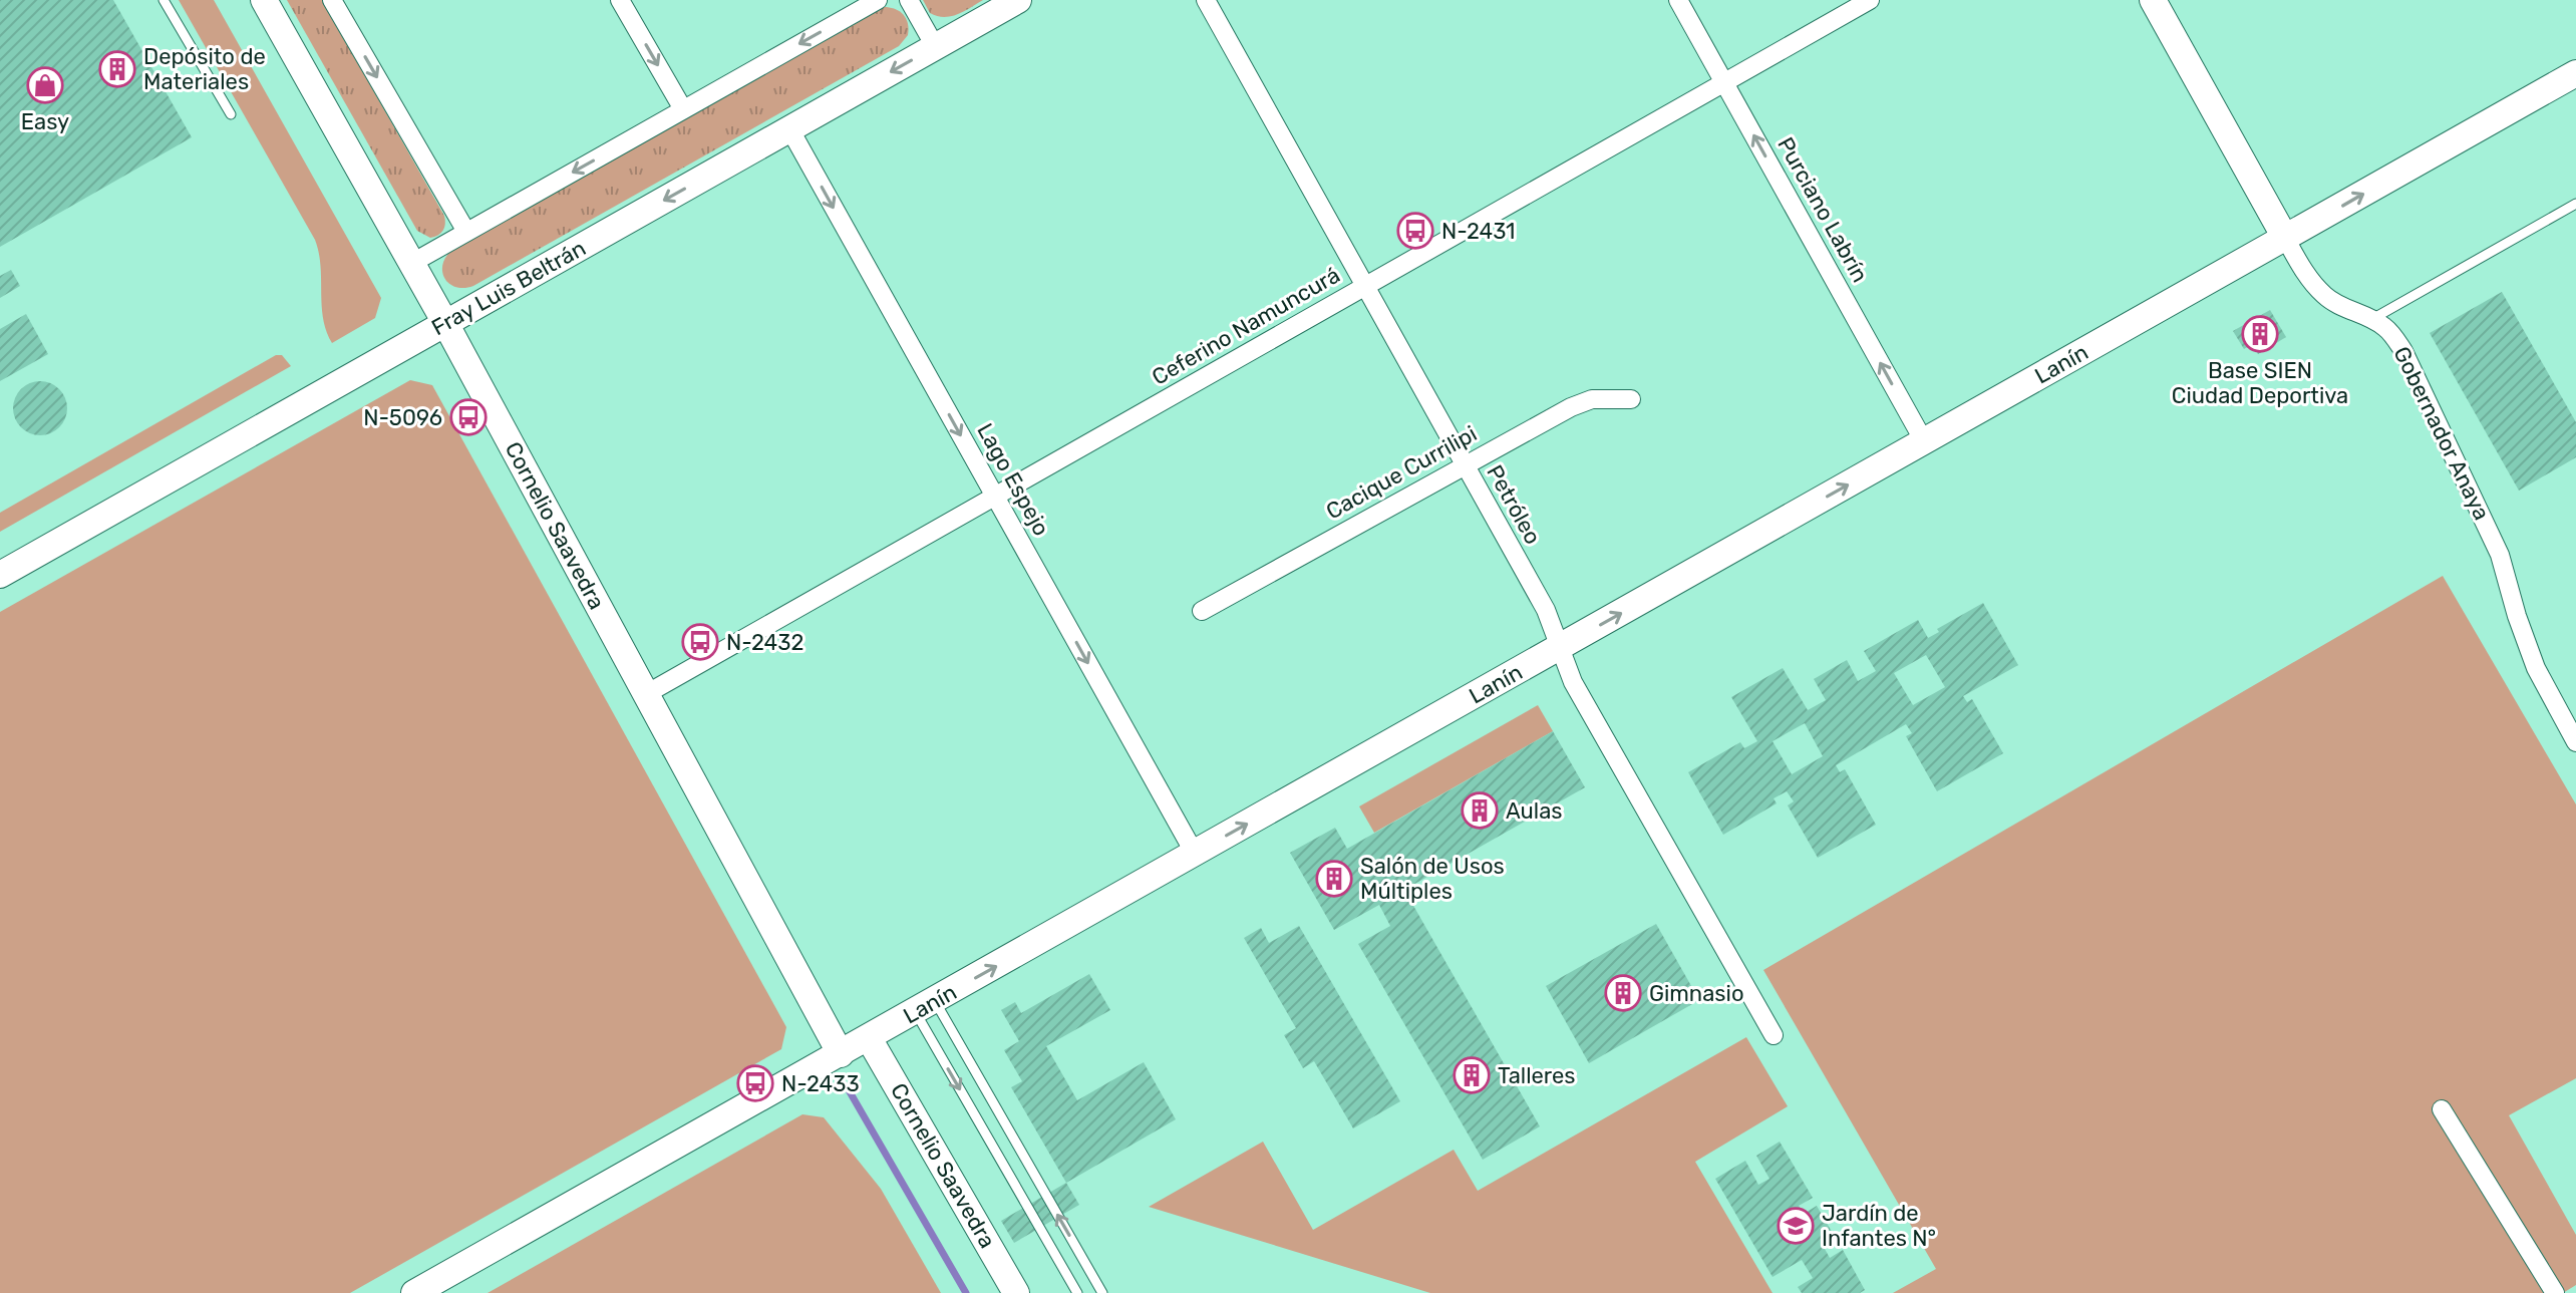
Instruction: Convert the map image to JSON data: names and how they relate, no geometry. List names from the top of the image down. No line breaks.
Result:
{"streets":{"main road":["Fray Luis Beltrán","Lanín","Gobernador Anaya","Cornelio Saavedra"],"street":["Purciano Labrín","Ceferino Namuncurá","Cacique Currilipi","Lago Espejo","Petróleo"]},"crossings":[["Purciano Labrín","Ceferino Namuncurá"],["Purciano Labrín","Lanín"],["Fray Luis Beltrán","Lago Espejo"],["Fray Luis Beltrán","Cornelio Saavedra"],["Ceferino Namuncurá","Lago Espejo"],["Ceferino Namuncurá","Petróleo"],["Ceferino Namuncurá","Cornelio Saavedra"],["Lanín","Gobernador Anaya"],["Lanín","Lago Espejo"],["Lanín","Petróleo"],["Lanín","Cornelio Saavedra"],["Cacique Currilipi","Petróleo"]],"one_way":["Purciano Labrín","Fray Luis Beltrán","Lanín","Lago Espejo"],"places":{"building":["Depósito de Materiales","Base SIEN Ciudad Deportiva","Aulas","Salón de Usos Múltiples","Gimnasio","Talleres"],"shop":["Easy"],"bus stop":["N-2431","N-5096","N-2432","N-2433"],"school or university":["Jardín de Infantes N°"]}}
